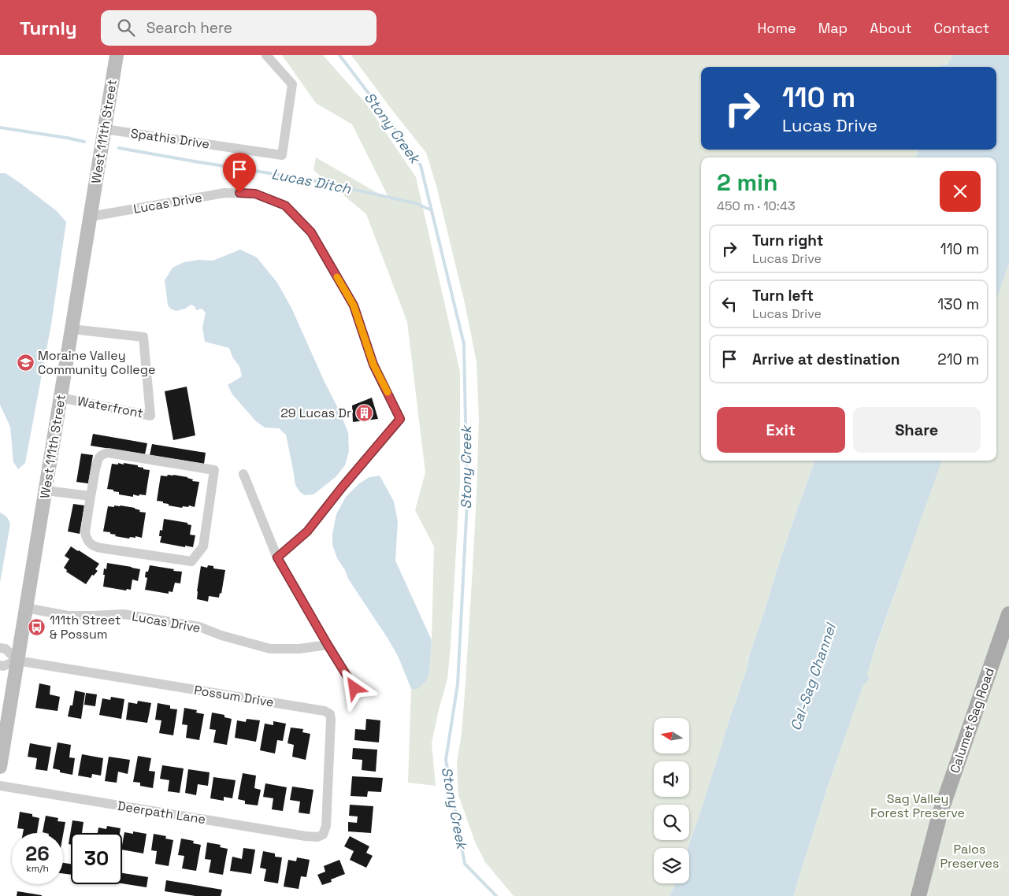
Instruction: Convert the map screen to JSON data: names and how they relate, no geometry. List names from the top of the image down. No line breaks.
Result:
{"streets":{"main road":["West 111th Street","Calumet Sag Road"],"street":["Spathis Drive","Lucas Drive","Waterfront","Possum Drive","Deerpath Lane"]},"crossings":[["West 111th Street","Spathis Drive"],["West 111th Street","Lucas Drive"],["West 111th Street","Waterfront"],["West 111th Street","Possum Drive"],["Possum Drive","Deerpath Lane"]],"water":["Stony Creek","Lucas Ditch","Cal-Sag Channel"],"parks":["Sag Valley Forest Preserve","Palos Preserves"],"places":{"school or university":["Moraine Valley Community College"],"building":["29 Lucas Dr"],"bus stop":["111th Street & Possum"]},"north":"left","page":{"header":"Turnly","search":"Search here","nav":["Home","Map","About","Contact"],"turn":["110 m","Lucas Drive"],"heading":["2 min","450 m · 10:43"],"list":[{"name":"Turn right","note":"Lucas Drive","value":"110 m"},{"name":"Turn left","note":"Lucas Drive","value":"130 m"},{"name":"Arrive at destination","value":"210 m"}],"buttons":["Exit","Share"],"speed":"26 km/h","limit":"30"}}
